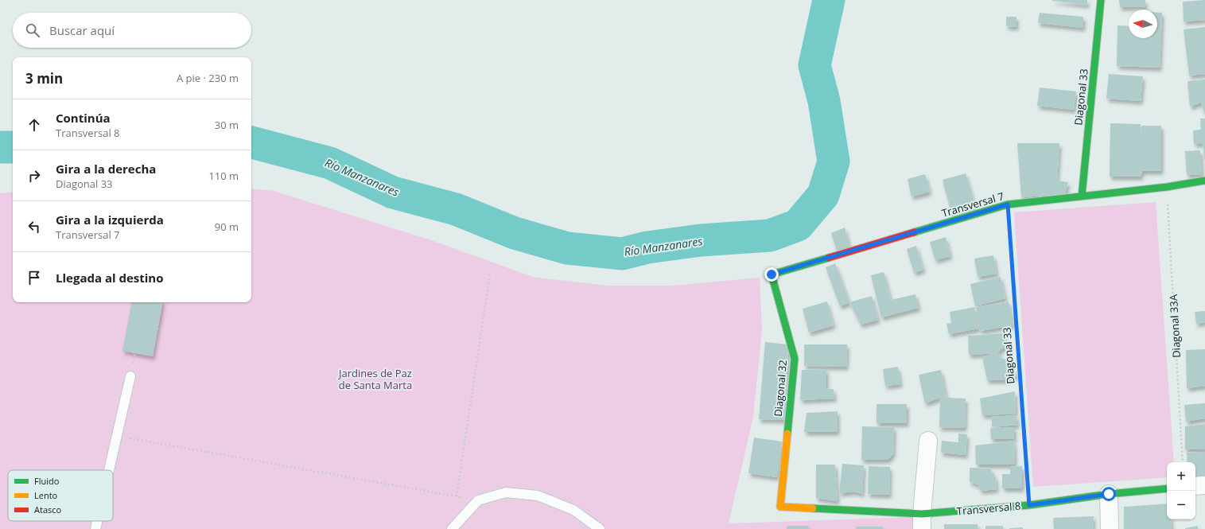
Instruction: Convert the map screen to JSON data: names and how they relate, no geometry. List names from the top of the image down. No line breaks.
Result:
{"streets":{"street":["Diagonal 33","Transversal 7","Diagonal 32","Transversal 8"],"path":["Diagonal 33A"]},"crossings":[["Diagonal 33","Transversal 7"],["Diagonal 33","Transversal 8"],["Transversal 7","Diagonal 33A"],["Transversal 7","Diagonal 32"],["Diagonal 32","Transversal 8"]],"water":["Río Manzanares"],"parks":["Jardines de Paz de Santa Marta"],"legend":["Fluido","Lento","Atasco"],"north":"left","page":{"search":"Buscar aquí","heading":["3 min","A pie · 230 m"],"list":[["Continúa","Transversal 8","30 m"],["Gira a la derecha","Diagonal 33","110 m"],["Gira a la izquierda","Transversal 7","90 m"],"Llegada al destino"],"map_buttons":["+","−"]}}
